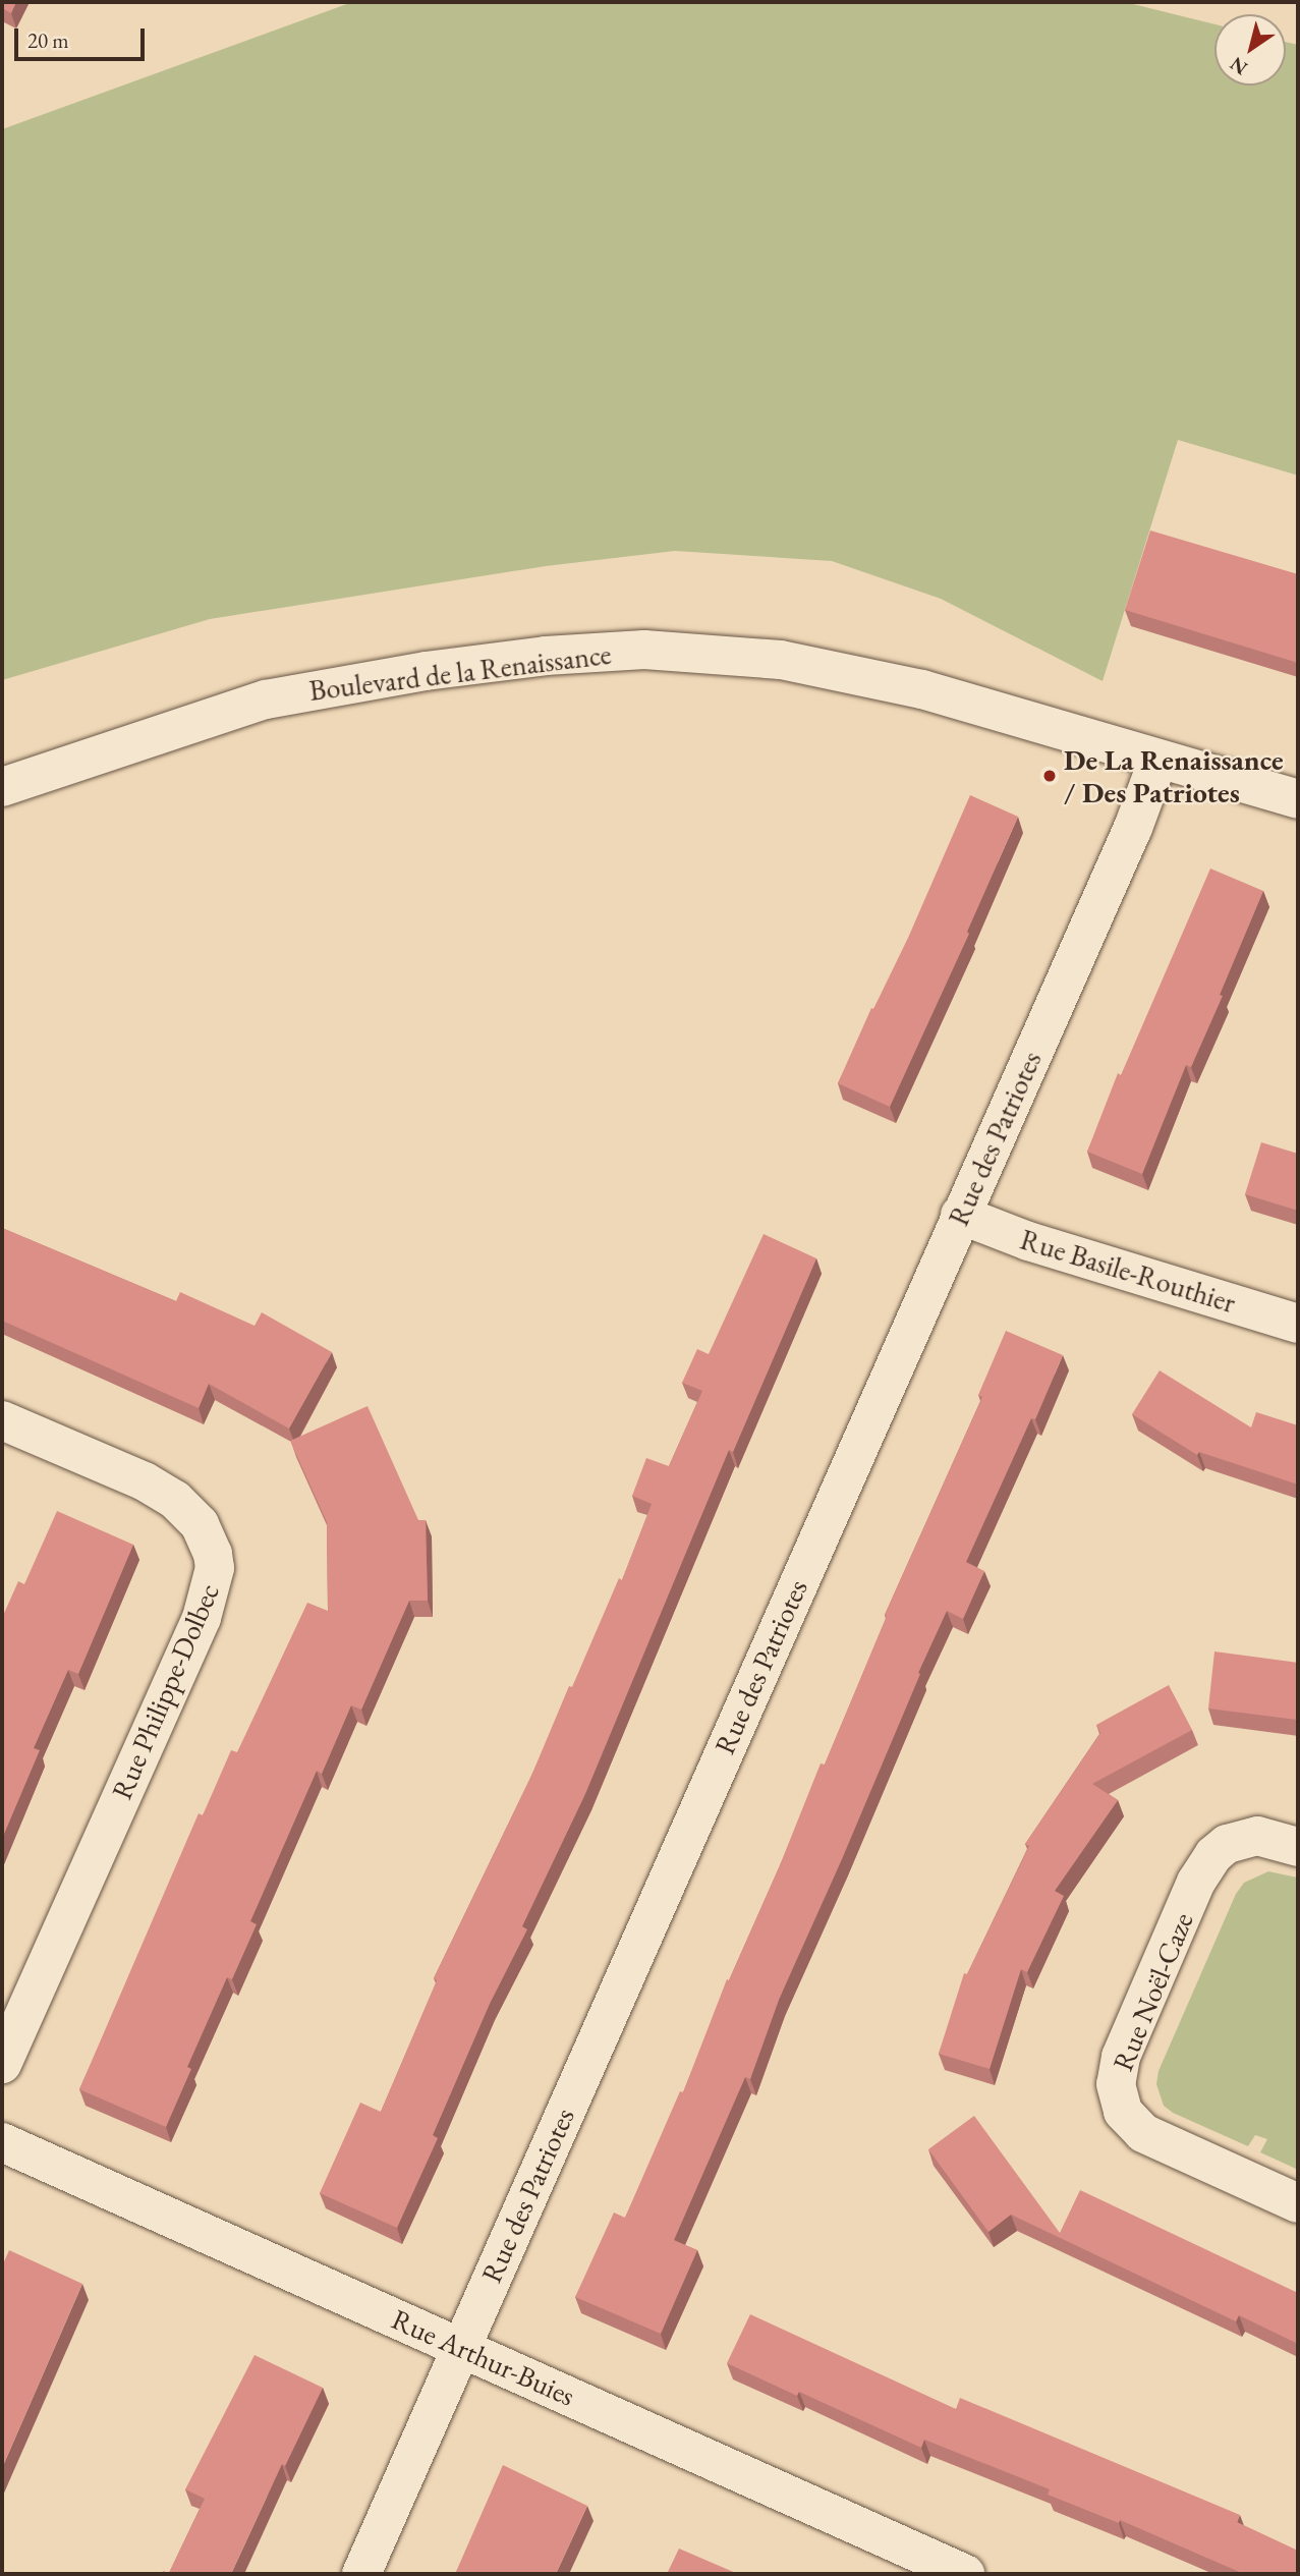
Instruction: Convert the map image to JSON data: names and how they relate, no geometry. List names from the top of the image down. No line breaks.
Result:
{"streets":{"street":["Boulevard de la Renaissance","Rue des Patriotes","Rue Basile-Routhier","Rue Philippe-Dolbec","Rue Noël-Caze","Rue Arthur-Buies"]},"crossings":[["Boulevard de la Renaissance","Rue des Patriotes"],["Rue des Patriotes","Rue Basile-Routhier"],["Rue des Patriotes","Rue Arthur-Buies"]],"places":["De La Renaissance / Des Patriotes"],"scale_bar":"20 m","north":"bottom left"}
